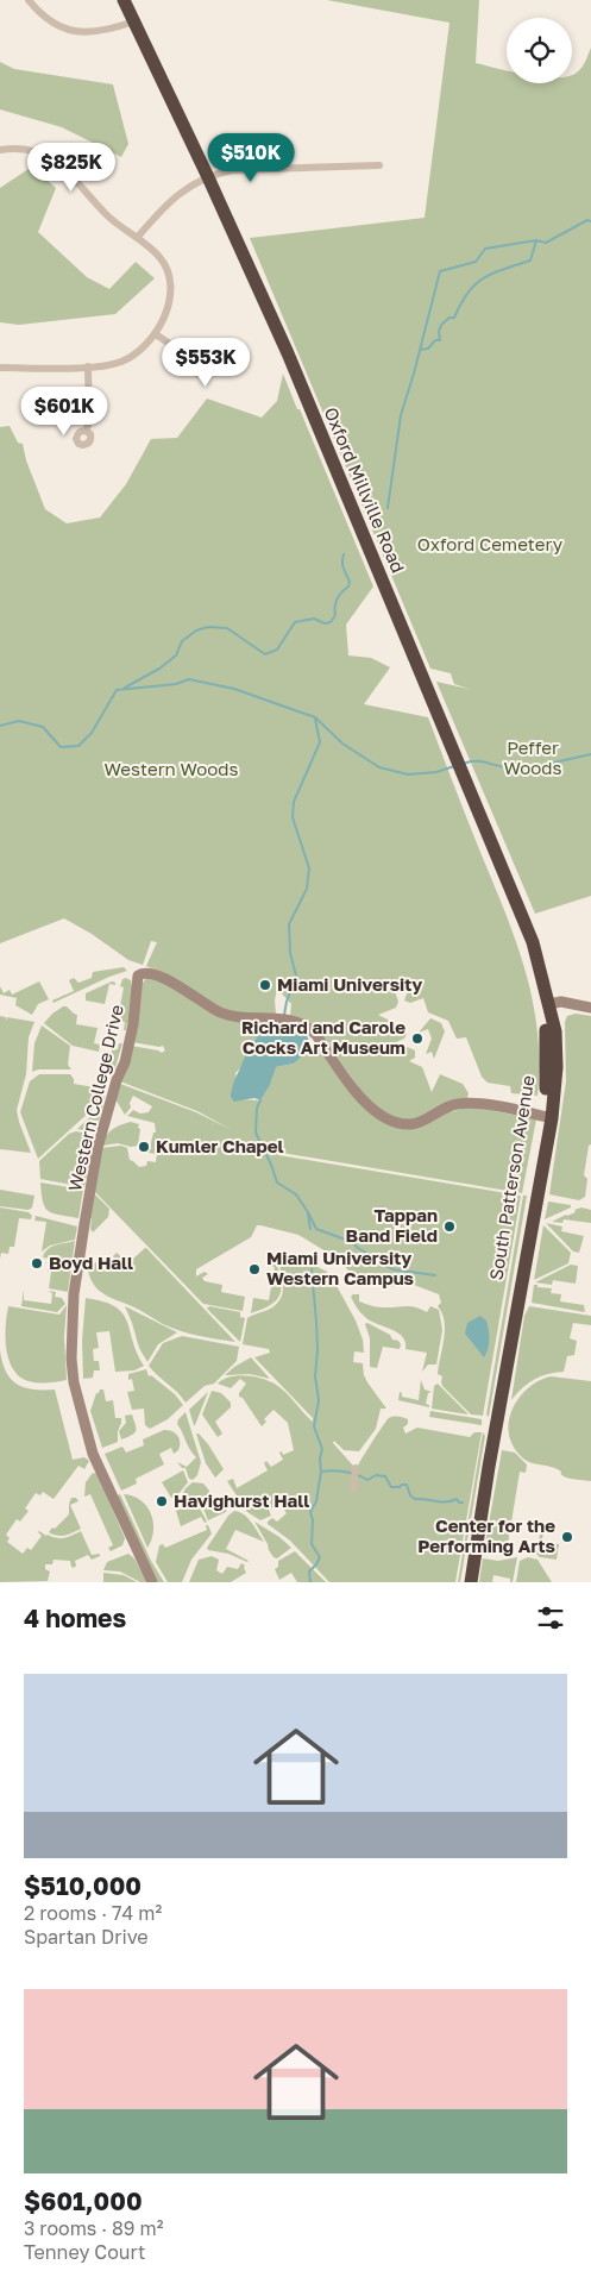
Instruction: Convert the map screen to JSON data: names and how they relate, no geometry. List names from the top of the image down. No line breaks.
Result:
{"streets":{"highway":["Oxford Millville Road","South Patterson Avenue"],"street":["Western College Drive"]},"crossings":[["Oxford Millville Road","South Patterson Avenue"],["Western College Drive","South Patterson Avenue"]],"parks":["Oxford Cemetery","Peffer Woods","Western Woods"],"places":["Miami University","Richard and Carole Cocks Art Museum","Kumler Chapel","Tappan Band Field","Boyd Hall","Miami University Western Campus","Havighurst Hall","Center for the Performing Arts"],"page":{"price":["$510K","$825K","$553K","$601K"],"heading":"4 homes","list":[{"name":"$510,000","note":"2 rooms · 74 m² · Spartan Drive"},{"name":"$601,000","note":"3 rooms · 89 m² · Tenney Court"}]}}
